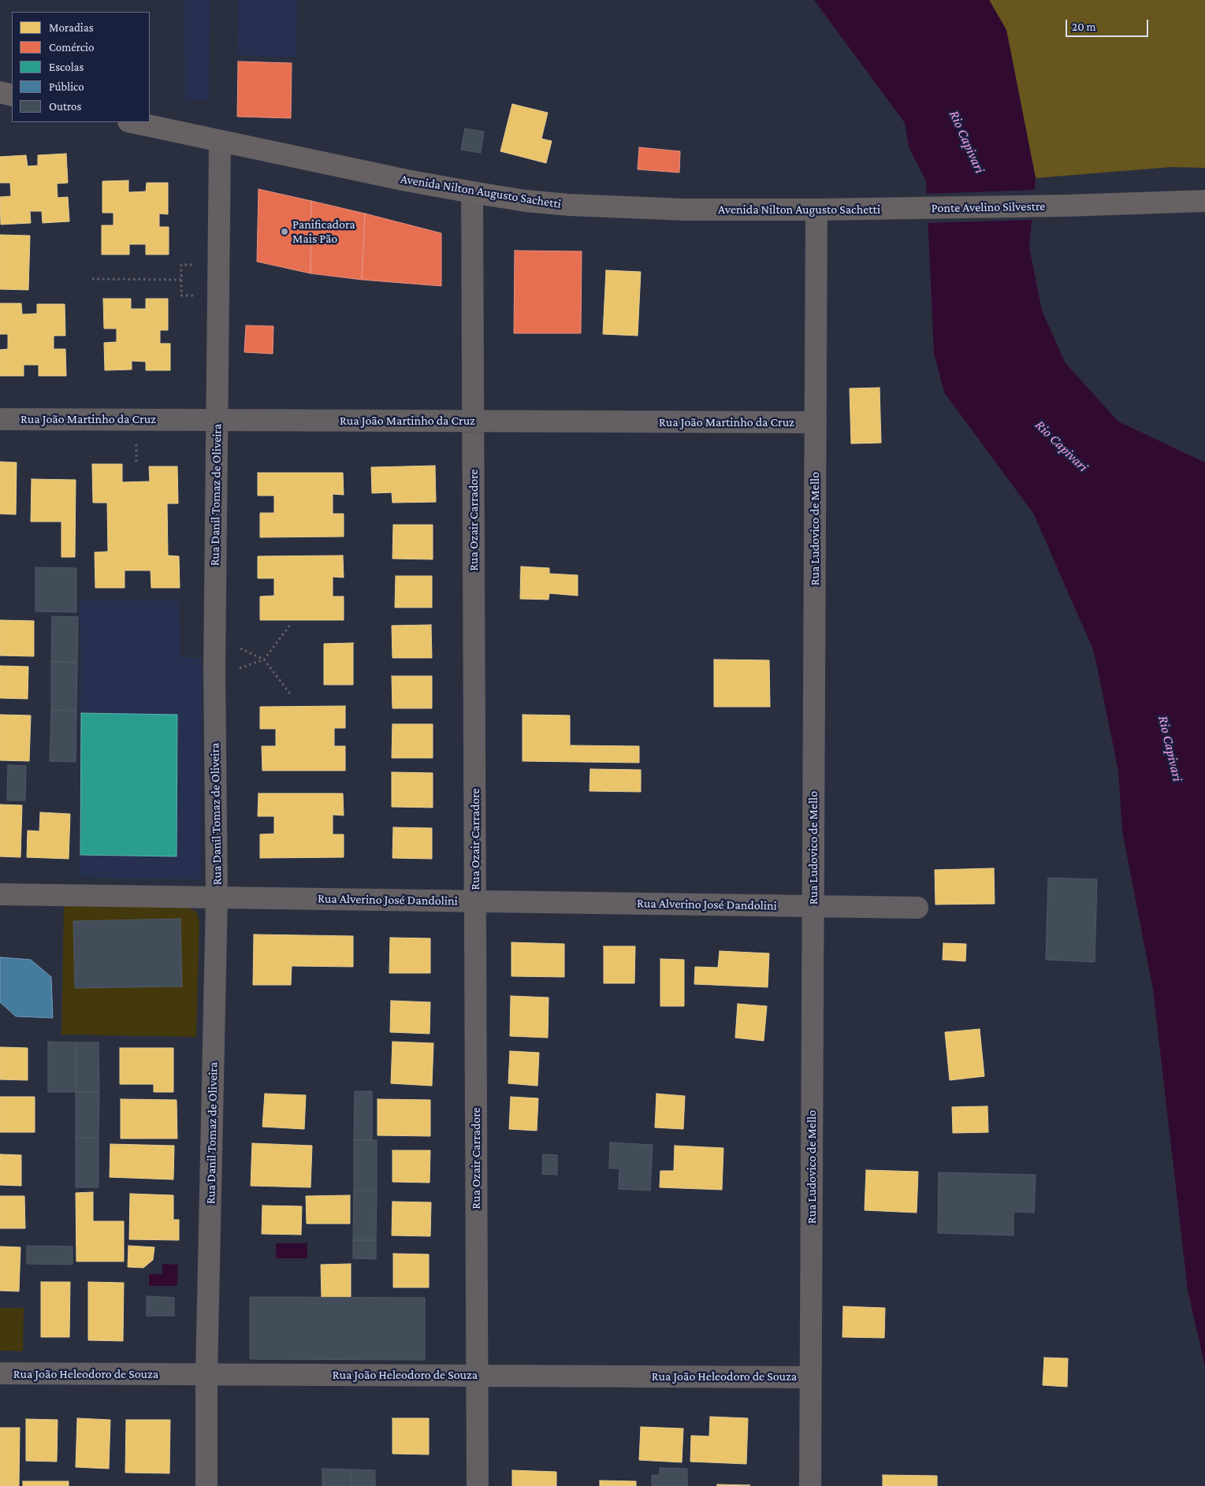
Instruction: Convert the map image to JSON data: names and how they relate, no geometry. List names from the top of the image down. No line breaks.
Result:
{"streets":{"main road":["Avenida Nilton Augusto Sachetti","Ponte Avelino Silvestre"],"street":["Rua João Martinho da Cruz","Rua Danil Tomaz de Oliveira","Rua Ozair Carradore","Rua Ludovico de Mello","Rua Alverino José Dandolini","Rua João Heleodoro de Souza"]},"crossings":[["Avenida Nilton Augusto Sachetti","Ponte Avelino Silvestre"],["Avenida Nilton Augusto Sachetti","Rua Danil Tomaz de Oliveira"],["Avenida Nilton Augusto Sachetti","Rua Ozair Carradore"],["Avenida Nilton Augusto Sachetti","Rua Ludovico de Mello"],["Rua João Martinho da Cruz","Rua Danil Tomaz de Oliveira"],["Rua João Martinho da Cruz","Rua Ozair Carradore"],["Rua João Martinho da Cruz","Rua Ludovico de Mello"],["Rua Danil Tomaz de Oliveira","Rua Alverino José Dandolini"],["Rua Danil Tomaz de Oliveira","Rua João Heleodoro de Souza"],["Rua Ozair Carradore","Rua Alverino José Dandolini"],["Rua Ozair Carradore","Rua João Heleodoro de Souza"],["Rua Ludovico de Mello","Rua Alverino José Dandolini"],["Rua Ludovico de Mello","Rua João Heleodoro de Souza"]],"water":["Rio Capivari"],"places":["Panificadora Mais Pão"],"legend":["Moradias","Comércio","Escolas","Público","Outros"],"scale_bar":"20 m"}
